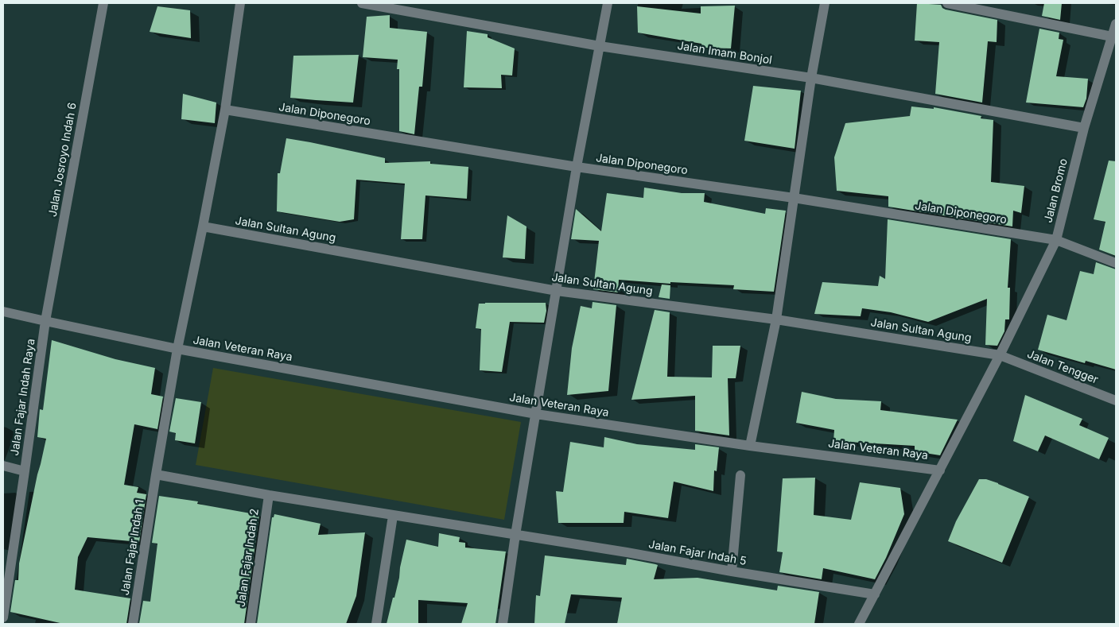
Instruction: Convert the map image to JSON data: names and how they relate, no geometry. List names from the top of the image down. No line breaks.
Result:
{"streets":{"street":["Jalan Imam Bonjol","Jalan Diponegoro","Jalan Josroyo Indah 6","Jalan Bromo","Jalan Sultan Agung","Jalan Veteran Raya","Jalan Tengger","Jalan Fajar Indah Raya","Jalan Fajar Indah 1","Jalan Fajar Indah 5","Jalan Fajar Indah 2"]},"crossings":[["Jalan Imam Bonjol","Jalan Bromo"],["Jalan Diponegoro","Jalan Bromo"],["Jalan Diponegoro","Jalan Fajar Indah 1"],["Jalan Josroyo Indah 6","Jalan Veteran Raya"],["Jalan Josroyo Indah 6","Jalan Fajar Indah Raya"],["Jalan Bromo","Jalan Sultan Agung"],["Jalan Bromo","Jalan Veteran Raya"],["Jalan Bromo","Jalan Tengger"],["Jalan Bromo","Jalan Fajar Indah 5"],["Jalan Sultan Agung","Jalan Tengger"],["Jalan Sultan Agung","Jalan Fajar Indah 1"],["Jalan Veteran Raya","Jalan Fajar Indah Raya"],["Jalan Veteran Raya","Jalan Fajar Indah 1"],["Jalan Fajar Indah 1","Jalan Fajar Indah 5"],["Jalan Fajar Indah 5","Jalan Fajar Indah 2"]]}
